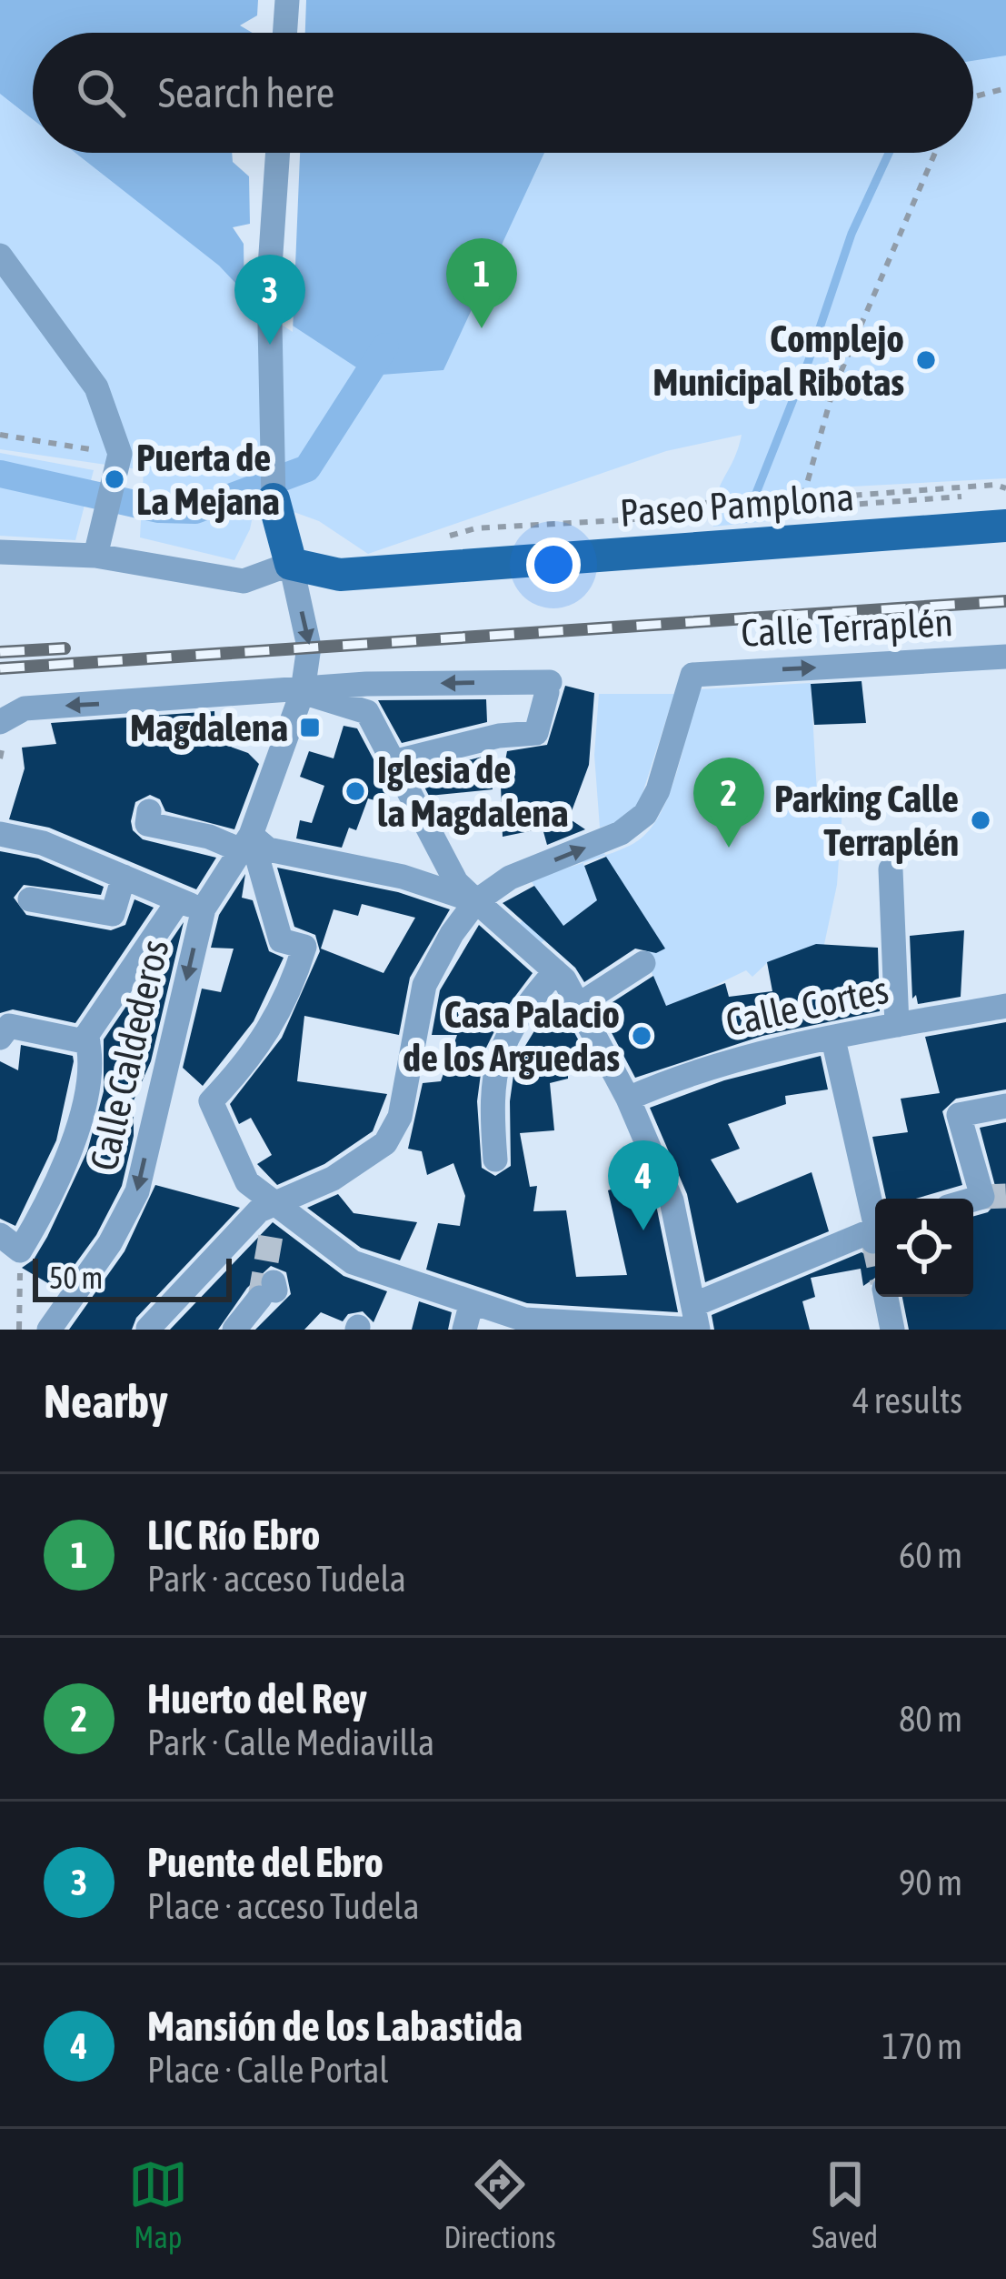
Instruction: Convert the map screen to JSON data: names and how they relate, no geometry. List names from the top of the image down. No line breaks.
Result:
{"streets":{"main road":["Paseo Pamplona"],"street":["Calle Terraplén","Calle Cortes","Calle Caldederos"]},"crossings":[["Paseo Pamplona","Calle Caldederos"]],"one_way":["Calle Terraplén"],"places":{"other":["Complejo Municipal Ribotas","Puerta de La Mejana","Iglesia de la Magdalena","Parking Calle Terraplén","Casa Palacio de los Arguedas"],"transit":["Magdalena"]},"scale_bar":"50 m","page":{"search":"Search here","pins":["1","3","2","4"],"scale":"50 m","heading":["Nearby","4 results"],"list":[{"mark":"1","name":"LIC Río Ebro","note":"Park · acceso Tudela","value":"60 m"},{"mark":"2","name":"Huerto del Rey","note":"Park · Calle Mediavilla","value":"80 m"},{"mark":"3","name":"Puente del Ebro","note":"Place · acceso Tudela","value":"90 m"},{"mark":"4","name":"Mansión de los Labastida","note":"Place · Calle Portal","value":"170 m"}],"nav":["Map","Directions","Saved"]}}
